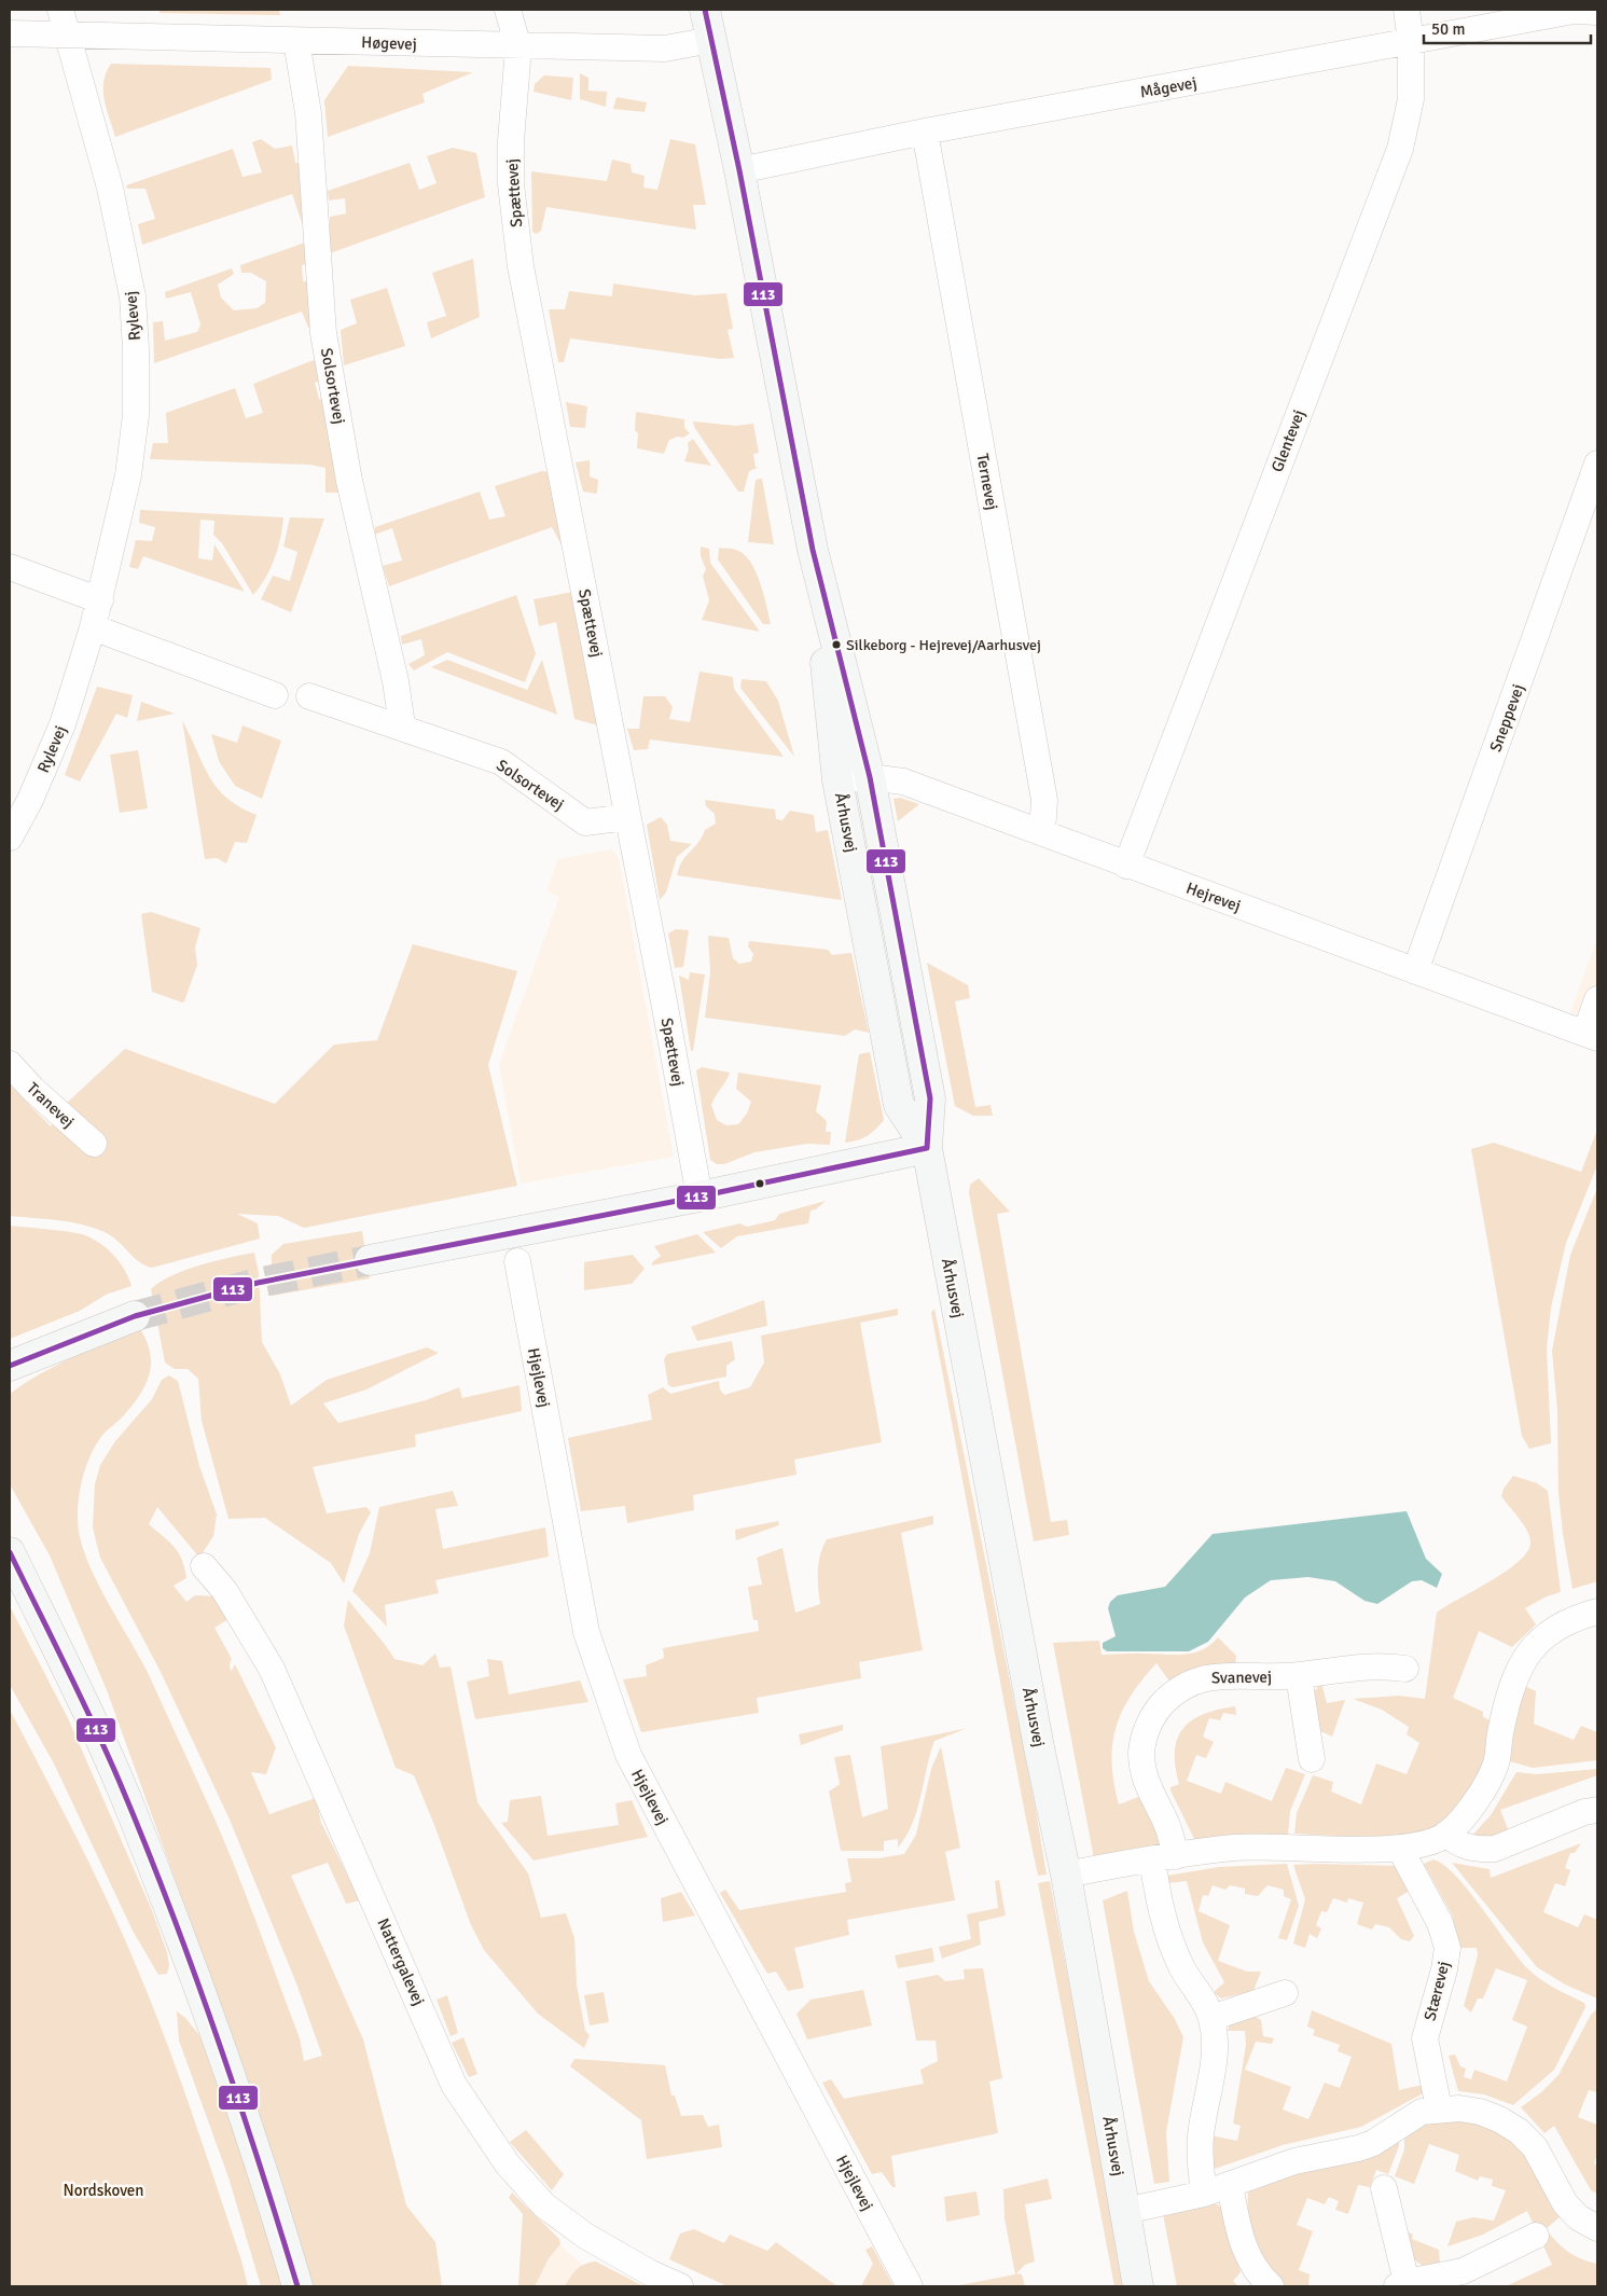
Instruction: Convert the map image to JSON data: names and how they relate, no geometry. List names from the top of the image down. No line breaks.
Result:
{"streets":{"street":["Høgevej","Mågevej","Spættevej","Rylevej","Solsortevej","Glentevej","Ternevej","Sneppevej","Århusvej","Hejrevej","Tranevej","Hjejlevej","Svanevej","Nattergalevej","Stærevej"]},"crossings":[["Høgevej","Spættevej"],["Høgevej","Rylevej"],["Høgevej","Solsortevej"],["Høgevej","Århusvej"],["Mågevej","Glentevej"],["Mågevej","Ternevej"],["Mågevej","Århusvej"],["Spættevej","Solsortevej"],["Glentevej","Hejrevej"],["Ternevej","Hejrevej"],["Sneppevej","Hejrevej"],["Århusvej","Hejrevej"]],"parks":["Nordskoven"],"places":["Silkeborg - Hejrevej/Aarhusvej"],"lines":["transit line 113"],"scale_bar":"50 m"}
